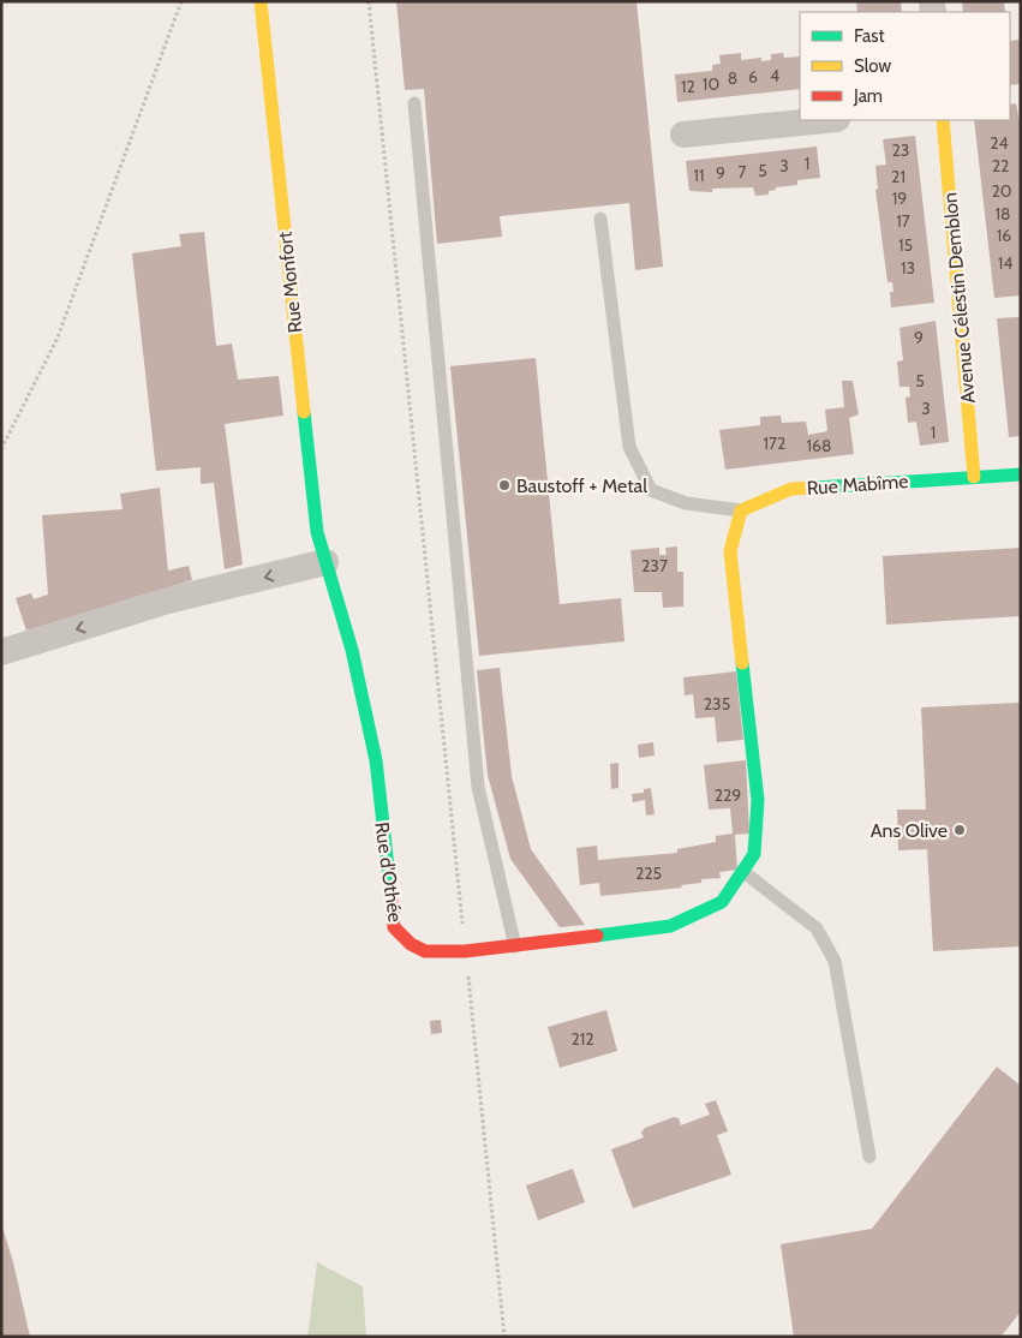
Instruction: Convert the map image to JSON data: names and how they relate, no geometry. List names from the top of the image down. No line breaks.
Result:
{"streets":{"street":["Rue Monfort","Avenue Célestin Demblon","Rue Mabîme","Rue d'Othée"]},"crossings":[["Rue Monfort","Rue d'Othée"],["Avenue Célestin Demblon","Rue Mabîme"],["Rue Mabîme","Rue d'Othée"]],"places":["Baustoff + Metal","Ans Olive"],"house_numbers":["4","6","8","10","12","24","23","1","3","22","5","7","9","11","21","20","19","18","17","16","15","14","13","9","5","3","1","172","168","237","235","229","225","212"],"legend":["Fast","Slow","Jam"]}
